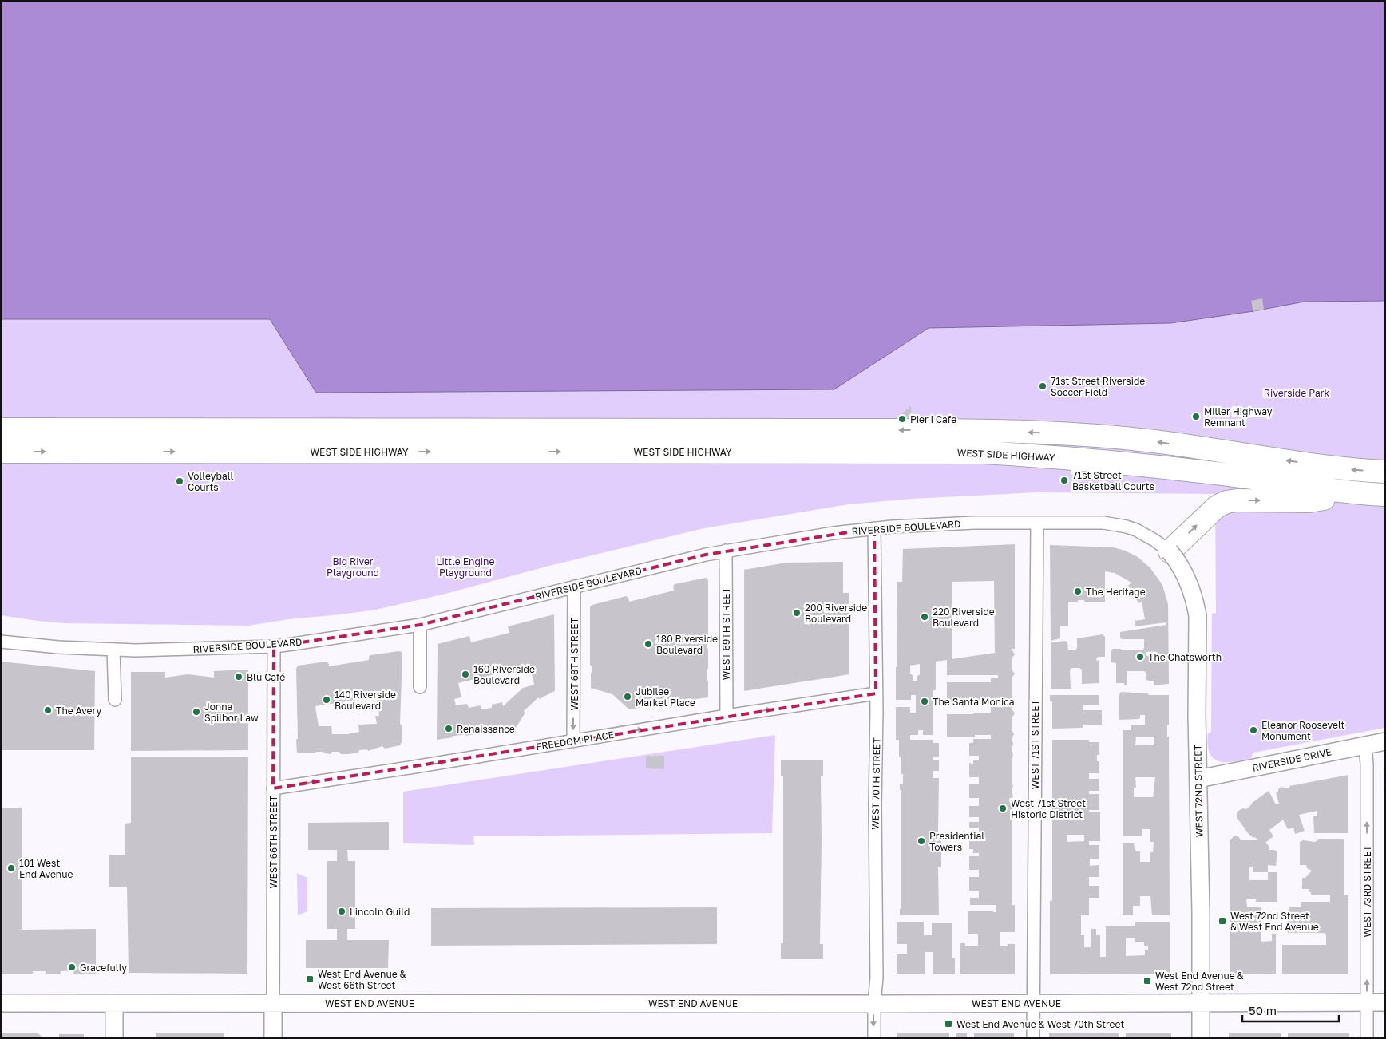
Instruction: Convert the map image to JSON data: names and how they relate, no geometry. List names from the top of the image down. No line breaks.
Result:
{"streets":{"highway":["WEST SIDE HIGHWAY"],"main road":["RIVERSIDE DRIVE","WEST 72ND STREET","WEST 66TH STREET","WEST END AVENUE"],"street":["RIVERSIDE BOULEVARD","WEST 69TH STREET","WEST 68TH STREET","FREEDOM PLACE","WEST 71ST STREET","WEST 70TH STREET","WEST 73RD STREET"]},"crossings":[["RIVERSIDE BOULEVARD","WEST 69TH STREET"],["RIVERSIDE BOULEVARD","WEST 68TH STREET"],["RIVERSIDE BOULEVARD","WEST 71ST STREET"],["RIVERSIDE BOULEVARD","WEST 70TH STREET"],["RIVERSIDE BOULEVARD","WEST 72ND STREET"],["RIVERSIDE BOULEVARD","WEST 66TH STREET"],["WEST 69TH STREET","FREEDOM PLACE"],["WEST 68TH STREET","FREEDOM PLACE"],["FREEDOM PLACE","WEST 70TH STREET"],["FREEDOM PLACE","WEST 66TH STREET"],["WEST 71ST STREET","WEST END AVENUE"],["RIVERSIDE DRIVE","WEST 72ND STREET"],["RIVERSIDE DRIVE","WEST 73RD STREET"],["WEST 70TH STREET","WEST END AVENUE"],["WEST 72ND STREET","WEST END AVENUE"],["WEST 66TH STREET","WEST END AVENUE"],["WEST 73RD STREET","WEST END AVENUE"]],"one_way":["WEST 68TH STREET","FREEDOM PLACE","WEST 73RD STREET"],"parks":["Riverside Park","Big River Playground","Little Engine Playground"],"places":{"other":["71st Street Riverside Soccer Field","Miller Highway Remnant","Pier i Cafe","71st Street Basketball Courts","Volleyball Courts","The Heritage","200 Riverside Boulevard","220 Riverside Boulevard","180 Riverside Boulevard","The Chatsworth","160 Riverside Boulevard","Blu Café","Jubilee Market Place","140 Riverside Boulevard","The Santa Monica","The Avery","Jonna Spilbor Law","Renaissance","Eleanor Roosevelt Monument","West 71st Street Historic District","Presidential Towers","101 West End Avenue","Lincoln Guild","Gracefully"],"transit":["West 72nd Street & West End Avenue","West End Avenue & West 66th Street","West End Avenue & West 72nd Street","West End Avenue & West 70th Street"]},"scale_bar":"50 m"}
